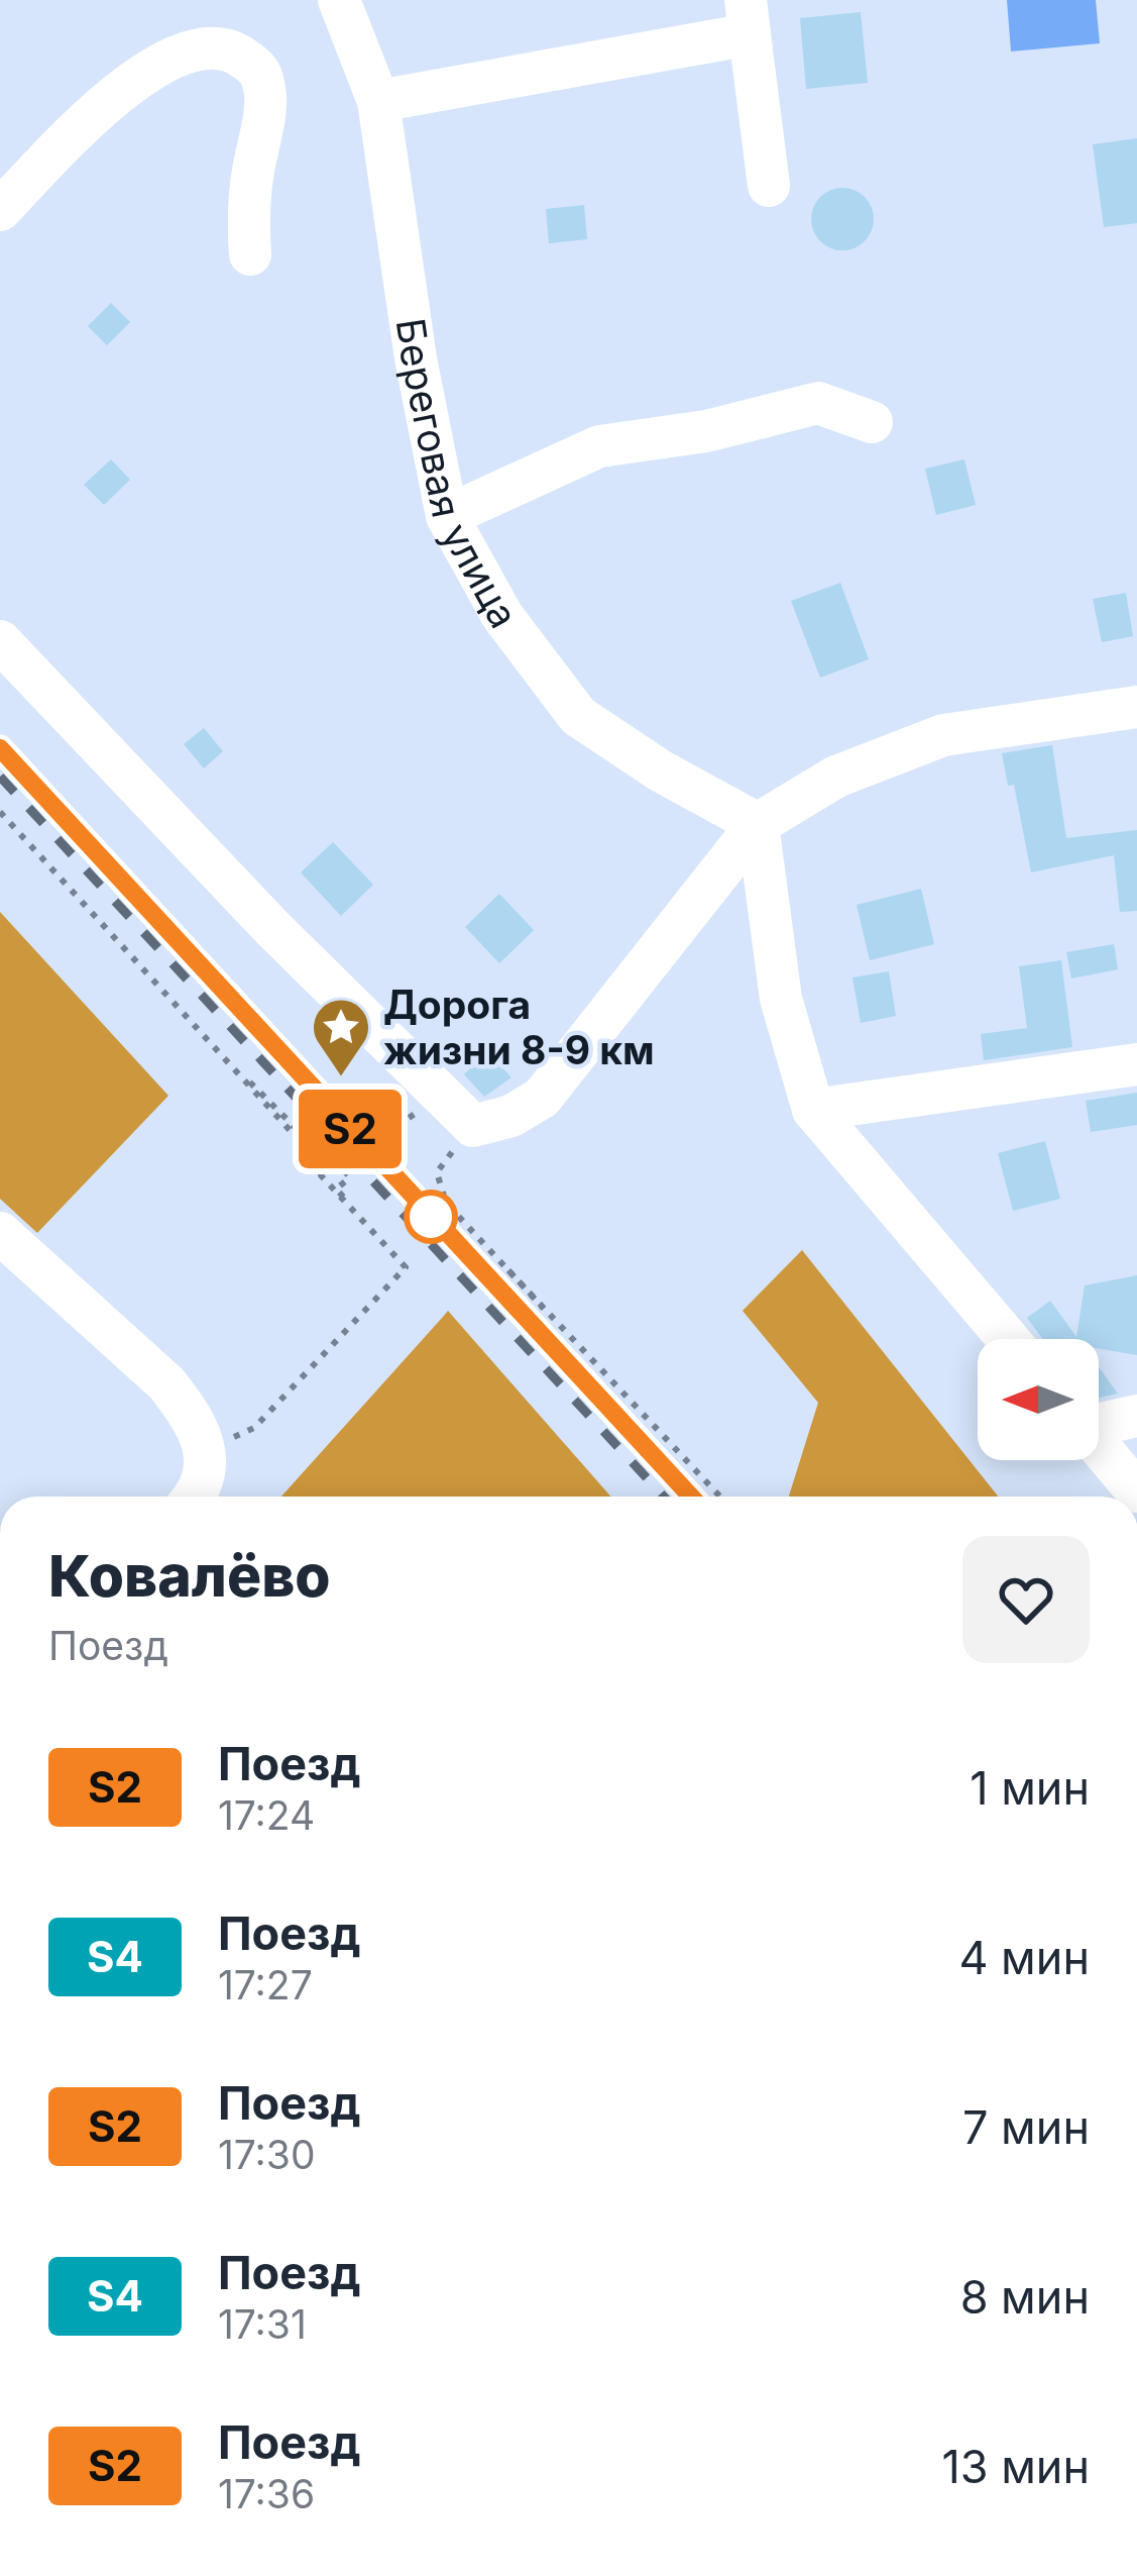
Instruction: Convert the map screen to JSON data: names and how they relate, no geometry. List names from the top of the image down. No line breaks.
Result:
{"streets":{"street":["Береговая улица"]},"places":{"place":["Дорога жизни 8-9 км"]},"north":"left","page":{"on_map":"S2","heading":["Ковалёво","Поезд"],"list":[{"mark":"S2","name":"Поезд","note":"17:24","value":"1 мин"},{"mark":"S4","name":"Поезд","note":"17:27","value":"4 мин"},{"mark":"S2","name":"Поезд","note":"17:30","value":"7 мин"},{"mark":"S4","name":"Поезд","note":"17:31","value":"8 мин"},{"mark":"S2","name":"Поезд","note":"17:36","value":"13 мин"}]}}
